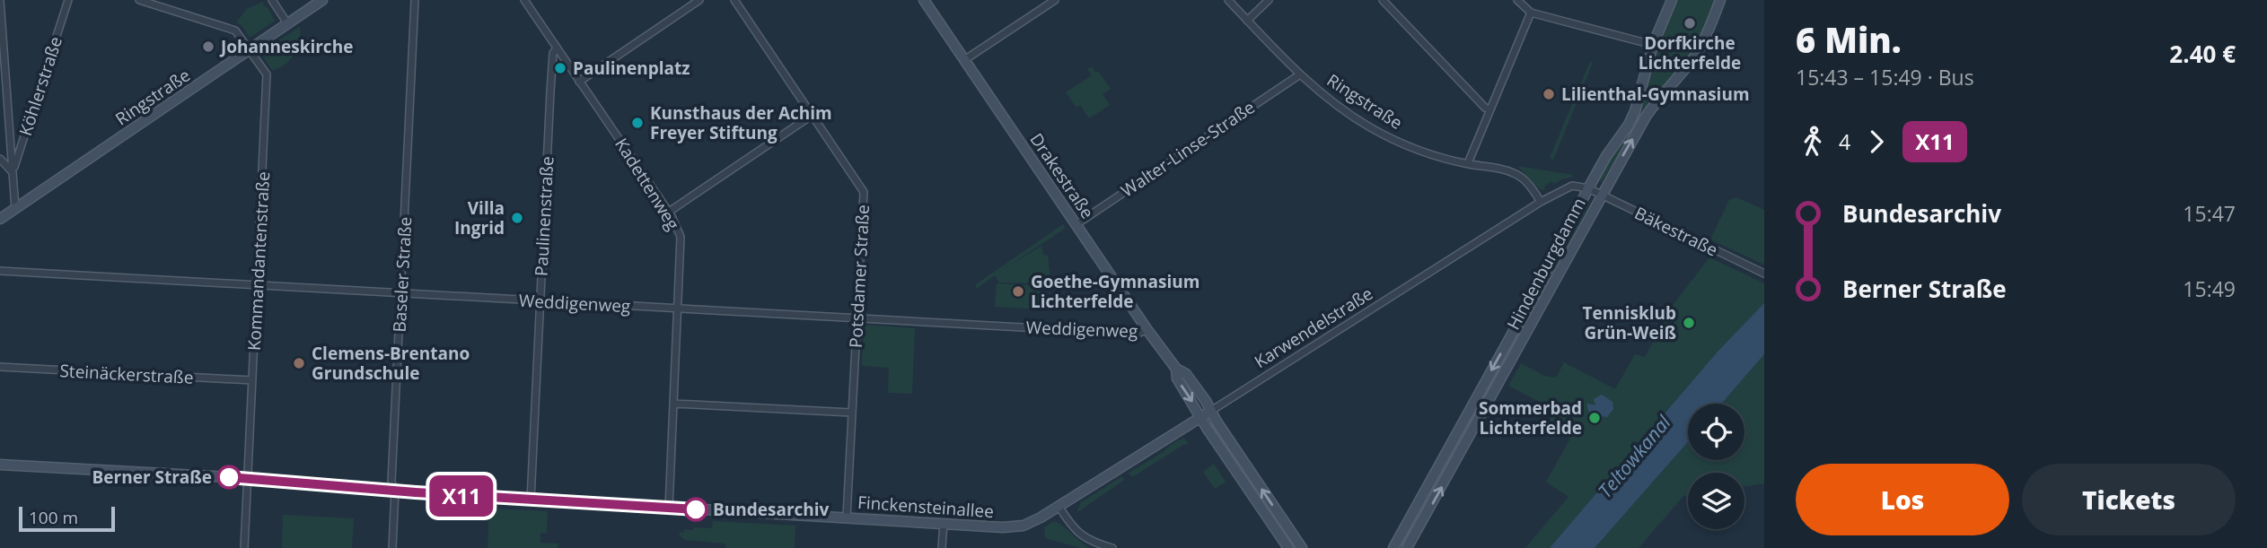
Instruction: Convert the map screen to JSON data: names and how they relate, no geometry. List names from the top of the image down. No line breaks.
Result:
{"streets":{"main road":["Ringstraße","Drakestraße","Hindenburgdamm","Karwendelstraße","Finckensteinallee"],"street":["Köhlerstraße","Walter-Linse-Straße","Kadettenweg","Paulinenstraße","Bäkestraße","Kommandantenstraße","Baseler Straße","Potsdamer Straße","Weddigenweg","Steinäckerstraße"]},"crossings":[["Ringstraße","Walter-Linse-Straße"],["Ringstraße","Kommandantenstraße"],["Ringstraße","Karwendelstraße"],["Walter-Linse-Straße","Drakestraße"],["Drakestraße","Weddigenweg"],["Drakestraße","Karwendelstraße"],["Kadettenweg","Paulinenstraße"],["Kadettenweg","Weddigenweg"],["Kadettenweg","Finckensteinallee"],["Paulinenstraße","Weddigenweg"],["Paulinenstraße","Finckensteinallee"],["Bäkestraße","Hindenburgdamm"],["Bäkestraße","Karwendelstraße"],["Kommandantenstraße","Weddigenweg"],["Kommandantenstraße","Steinäckerstraße"],["Kommandantenstraße","Finckensteinallee"],["Hindenburgdamm","Karwendelstraße"],["Baseler Straße","Weddigenweg"],["Baseler Straße","Finckensteinallee"],["Potsdamer Straße","Weddigenweg"],["Potsdamer Straße","Finckensteinallee"],["Karwendelstraße","Finckensteinallee"]],"water":["Teltowkanal"],"places":["Dorfkirche Lichterfelde","Johanneskirche","Paulinenplatz","Lilienthal-Gymnasium","Kunsthaus der Achim Freyer Stiftung","Villa Ingrid","Goethe-Gymnasium Lichterfelde","Tennisklub Grün-Weiß","Clemens-Brentano Grundschule","Sommerbad Lichterfelde","Berner Straße","Bundesarchiv"],"lines":["bus line X11"],"scale_bar":"100 m","page":{"on_map":"X11","heading":["6 Min.","15:43 – 15:49 · Bus","2.40 €"],"legs":["4","X11"],"list":[{"name":"Bundesarchiv","value":"15:47"},{"name":"Berner Straße","value":"15:49"}],"buttons":["Los","Tickets"],"scale":"100 m"}}
